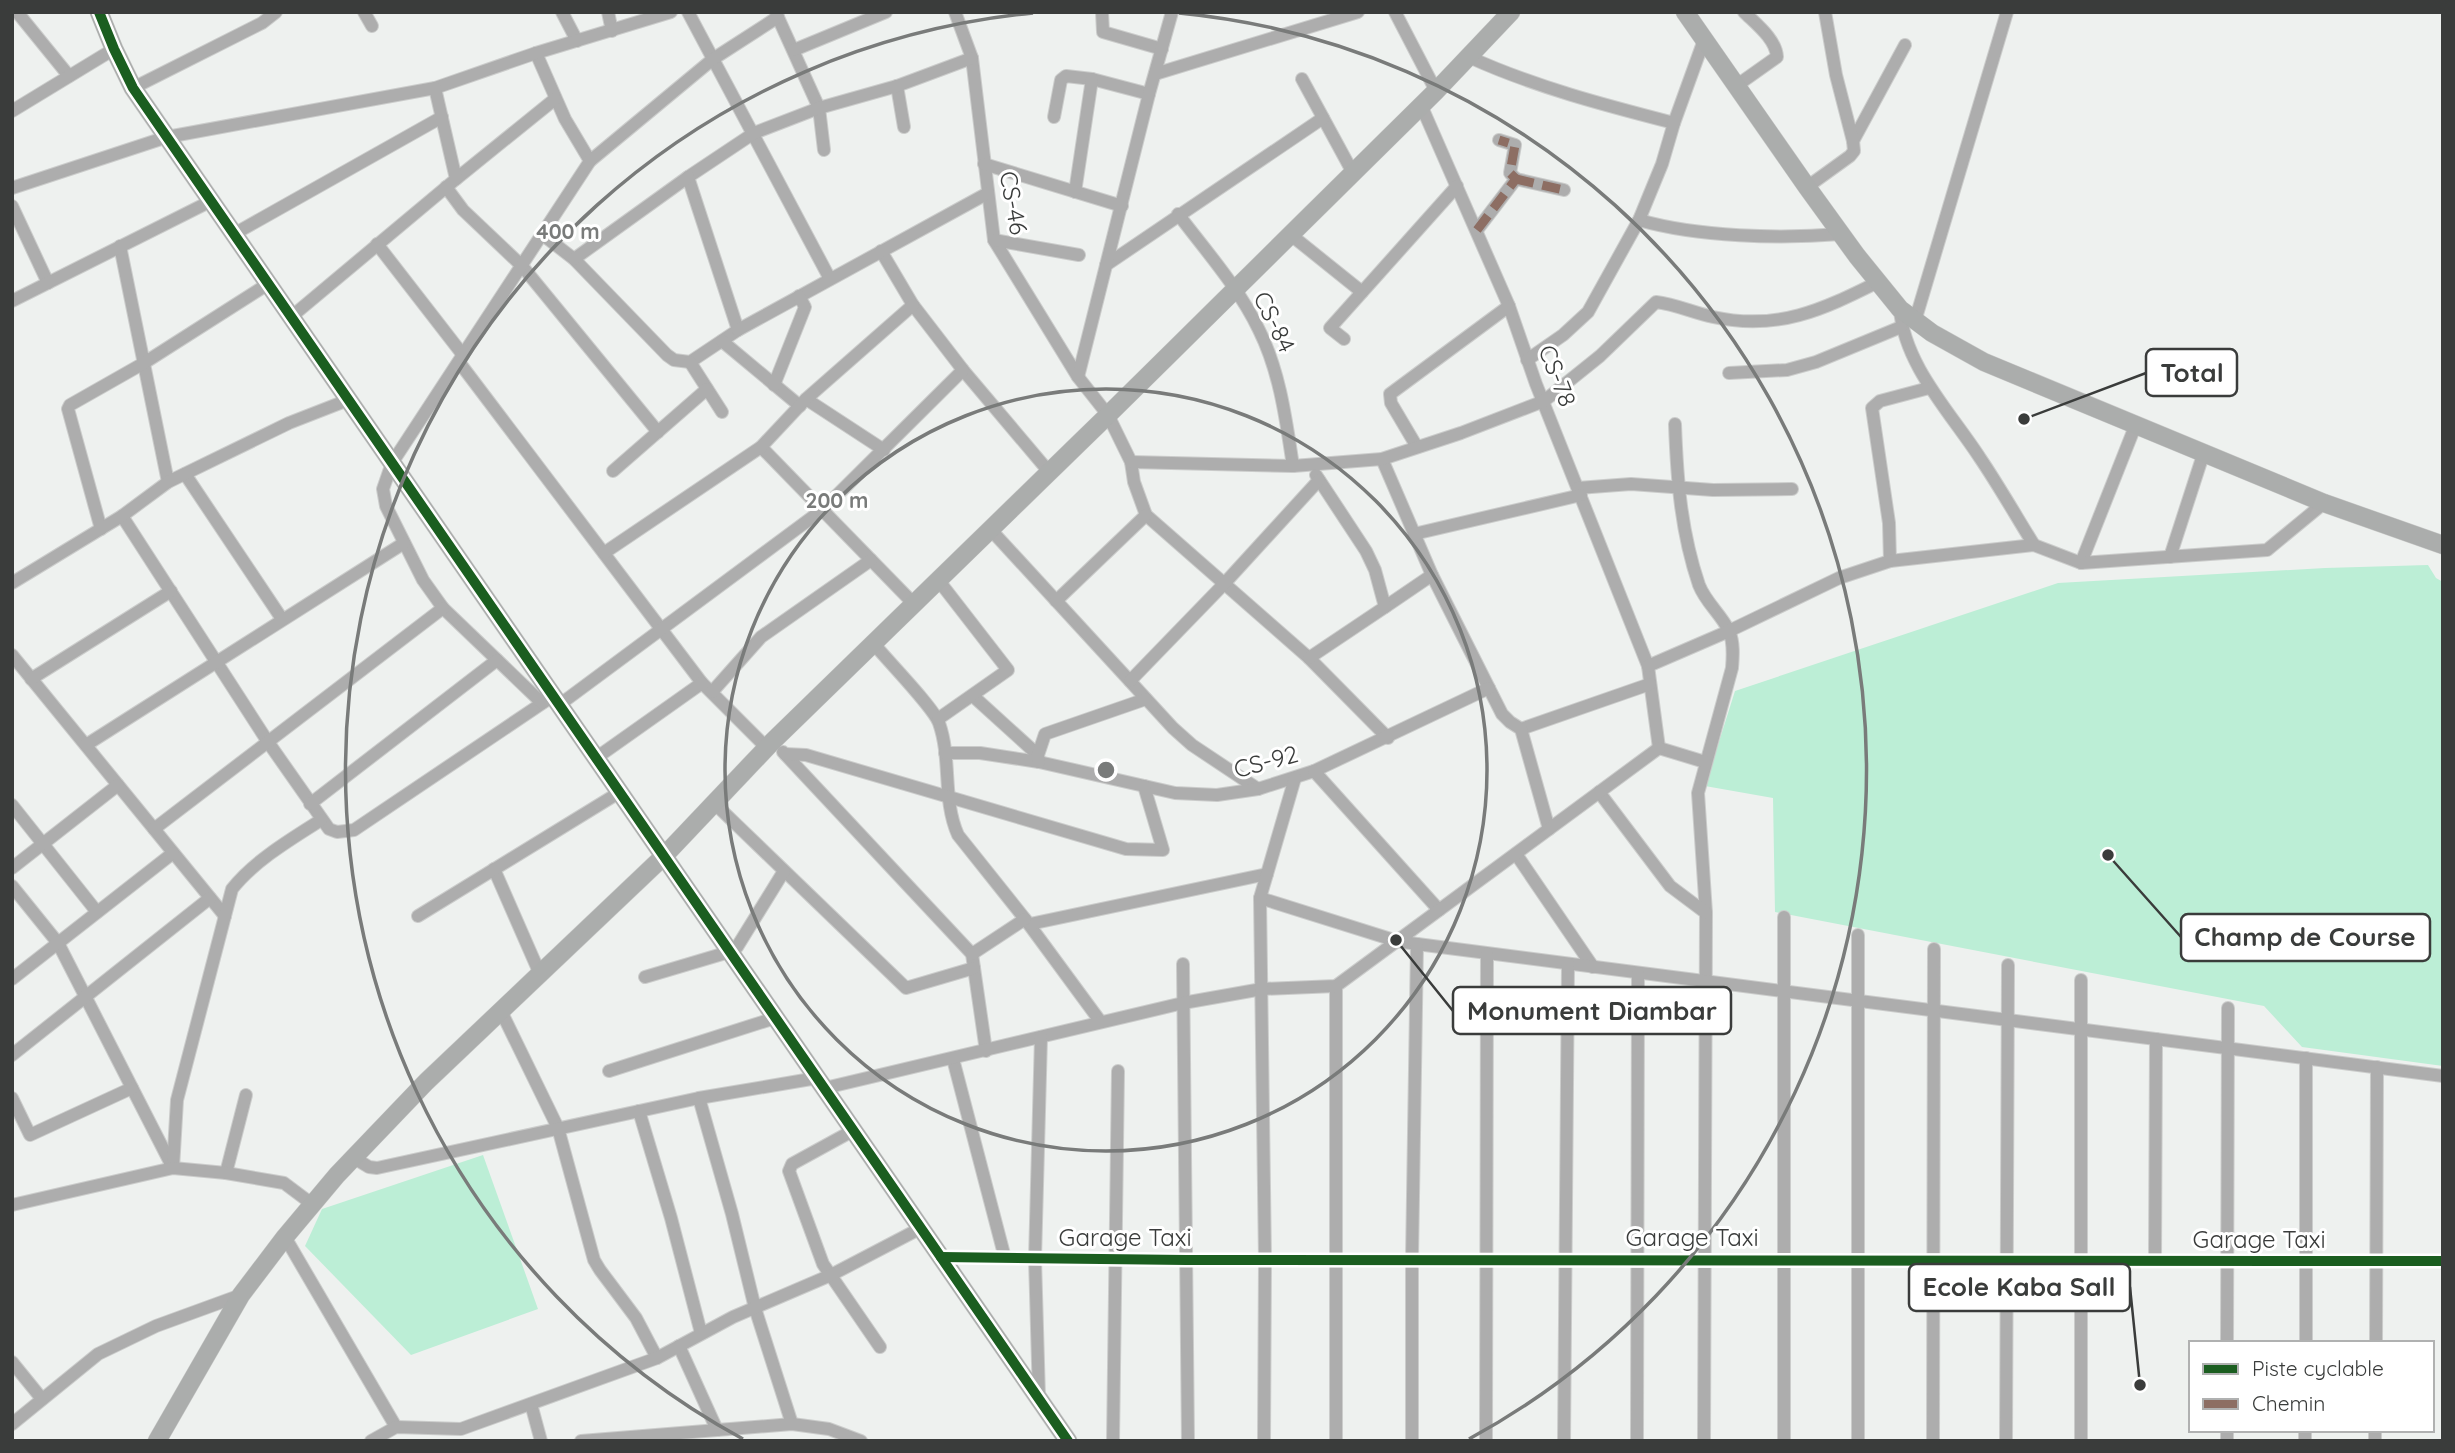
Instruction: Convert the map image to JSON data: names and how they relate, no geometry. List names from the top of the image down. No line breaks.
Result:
{"streets":{"street":["CS-46","CS-84","CS-78","CS-92","Garage Taxi"]},"places":["Total","Champ de Course","Monument Diambar","Ecole Kaba Sall"],"legend":["Piste cyclable","Chemin"],"rings":["400 m","200 m"]}
